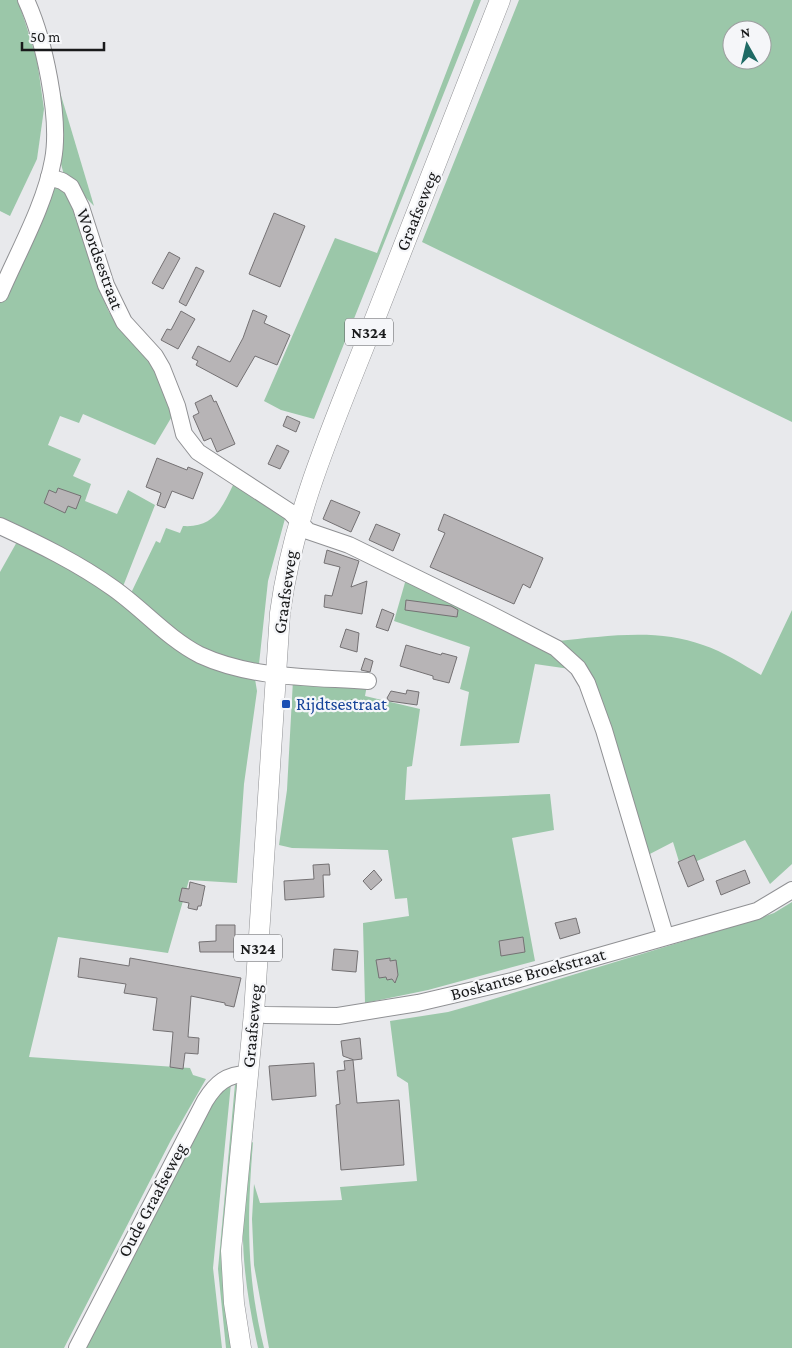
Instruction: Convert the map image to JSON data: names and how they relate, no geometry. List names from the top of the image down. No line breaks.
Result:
{"streets":{"main road":["Graafseweg","N324"],"street":["Woordsestraat","Boskantse Broekstraat","Oude Graafseweg"]},"crossings":[["Graafseweg","Woordsestraat"],["Graafseweg","Boskantse Broekstraat"],["Graafseweg","Oude Graafseweg"],["Woordsestraat","Boskantse Broekstraat"]],"places":{"transit":["Rijdtsestraat"]},"scale_bar":"50 m","north":"top"}
